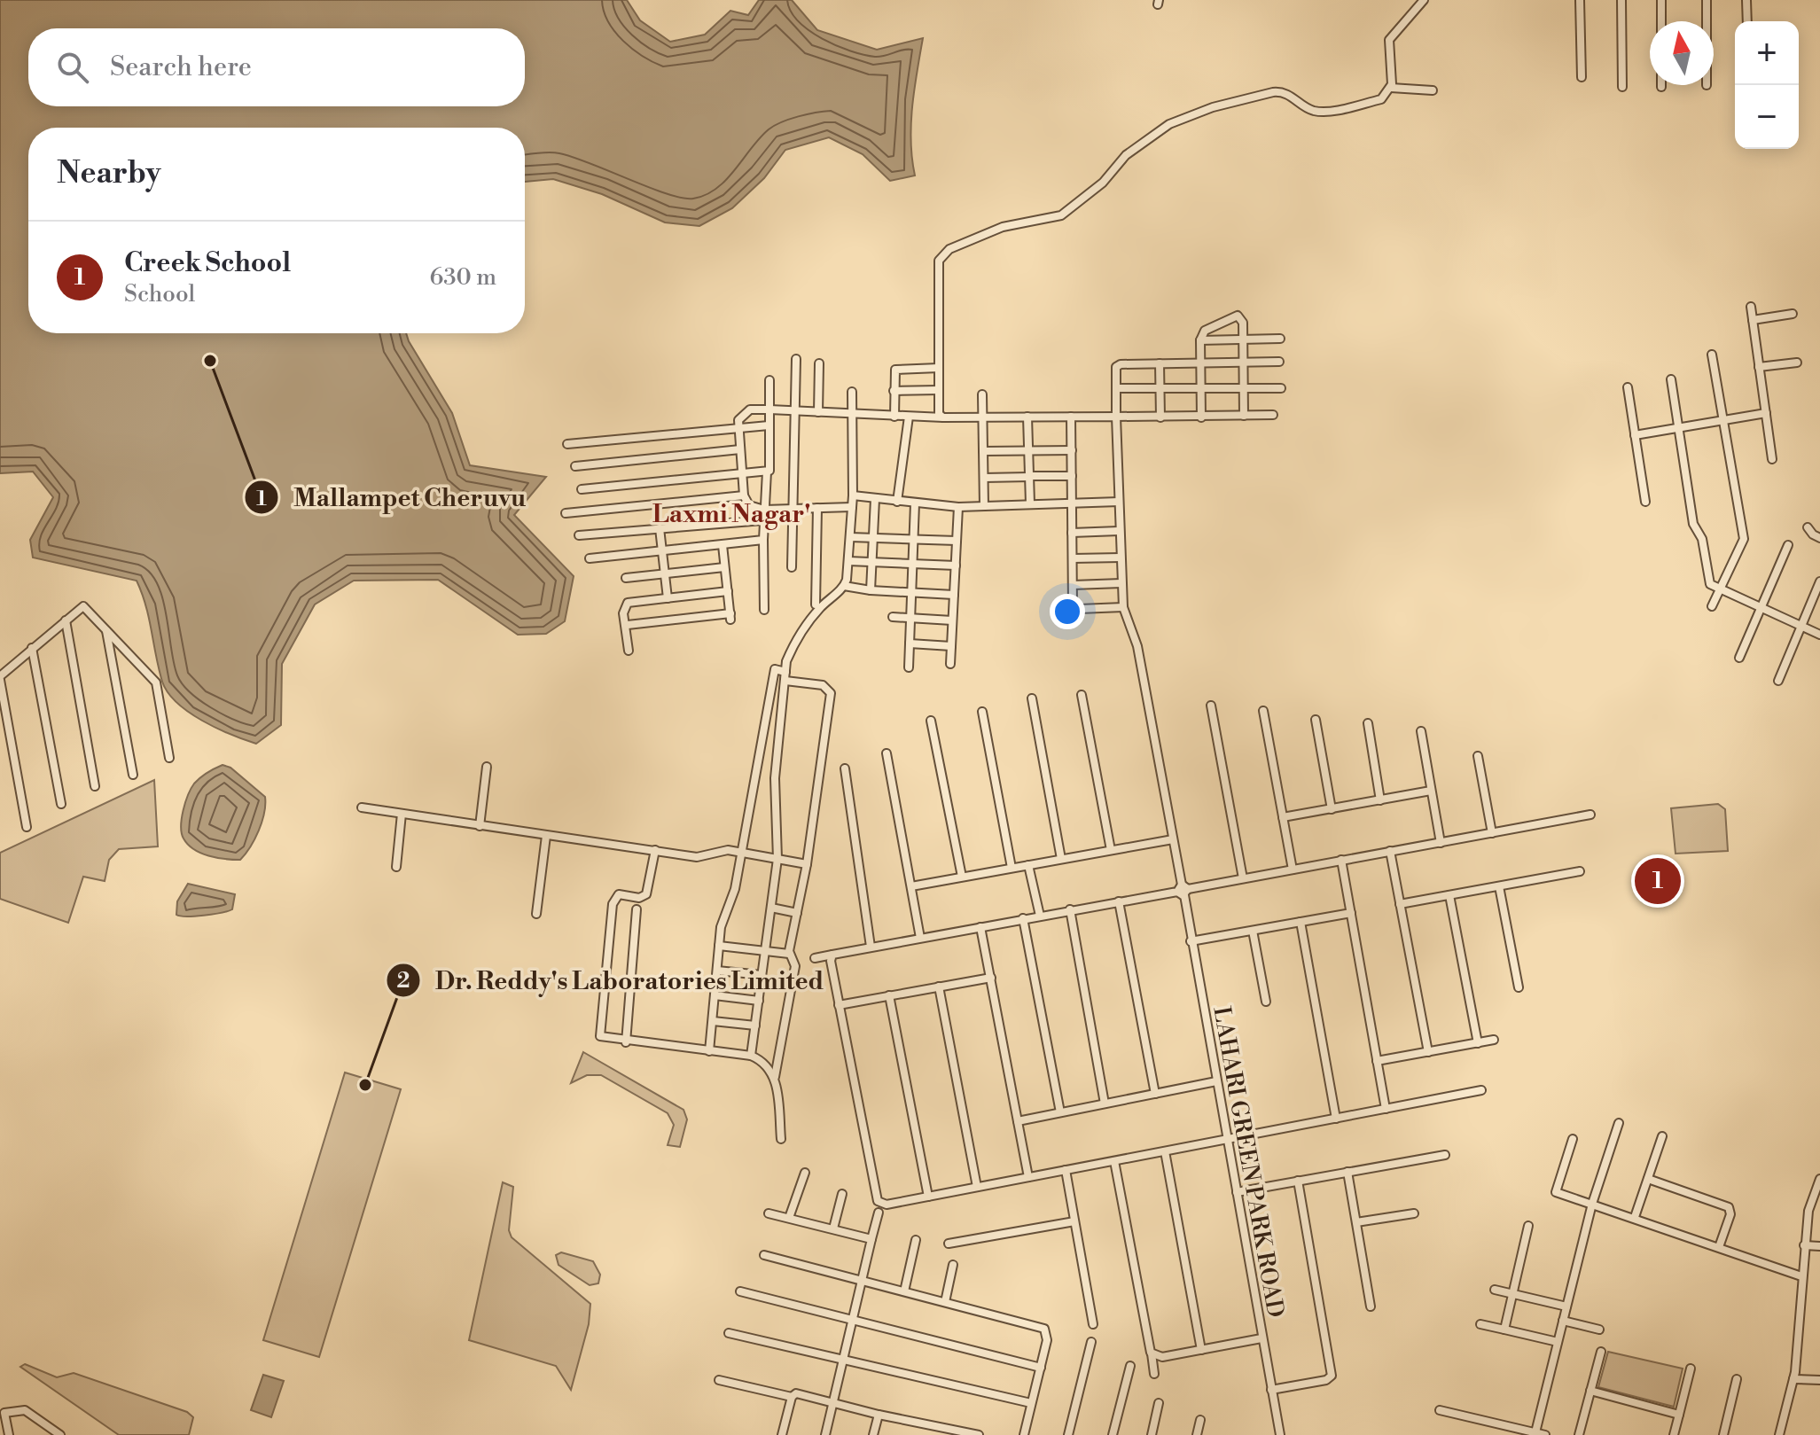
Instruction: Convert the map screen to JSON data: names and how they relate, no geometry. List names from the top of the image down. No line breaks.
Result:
{"streets":{"street":["LAHARI GREEN PARK ROAD"]},"districts":["Laxmi Nagar'"],"places":["Mallampet Cheruvu","Dr. Reddy's Laboratories Limited"],"north":"top","page":{"map_buttons":["+","−"],"search":"Search here","heading":"Nearby","list":[{"mark":"1","name":"Creek School","note":"School","value":"630 m"}],"pins":"1"}}
